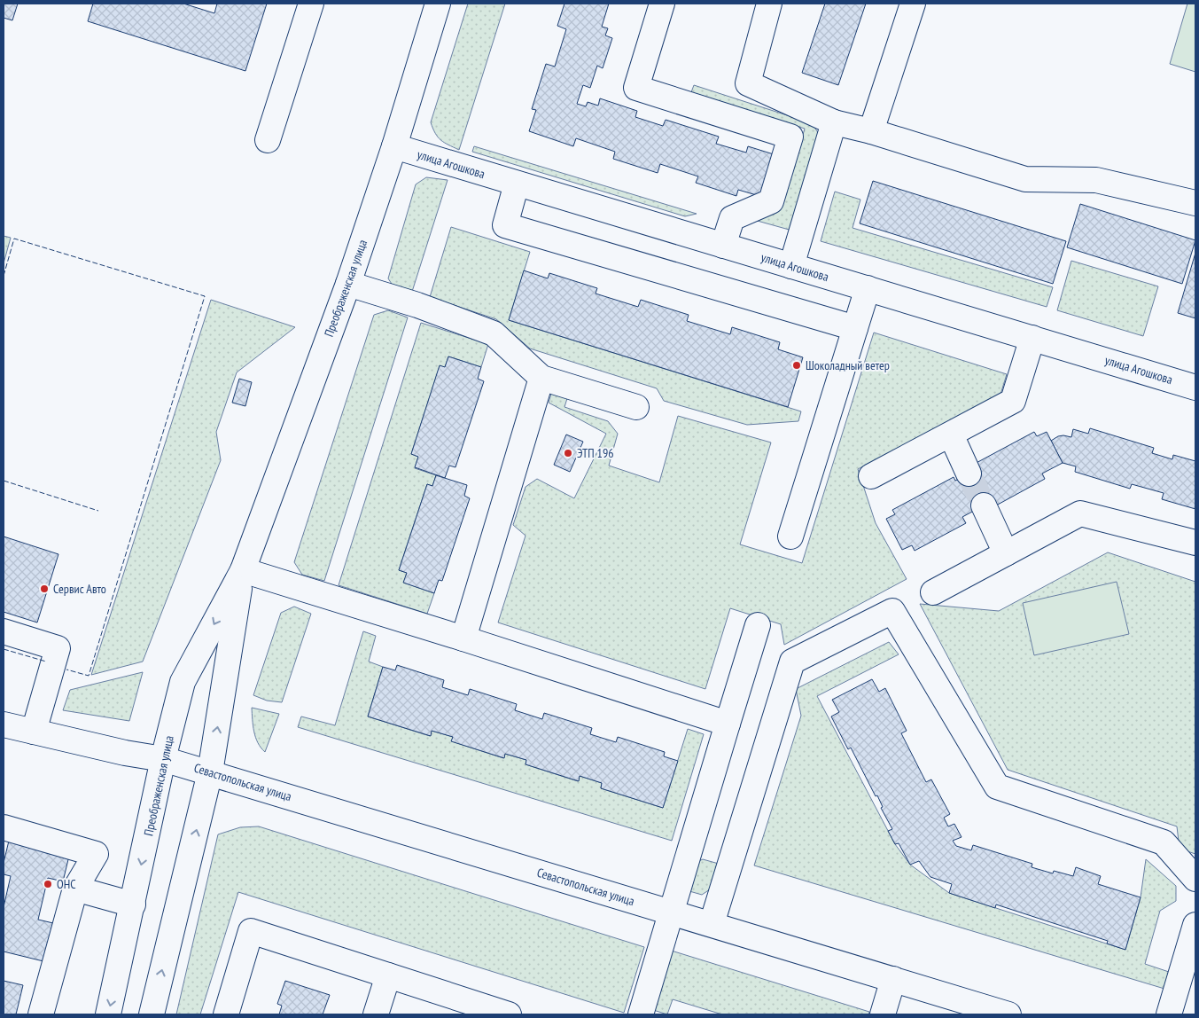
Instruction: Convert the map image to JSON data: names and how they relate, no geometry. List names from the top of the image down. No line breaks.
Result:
{"streets":{"main road":["улица Агошкова","Преображенская улица","Севастопольская улица"]},"crossings":[["улица Агошкова","Преображенская улица"],["Преображенская улица","Севастопольская улица"]],"places":["Шоколадный ветер","ЭТП 196","Сервис Авто","ОНС"]}
